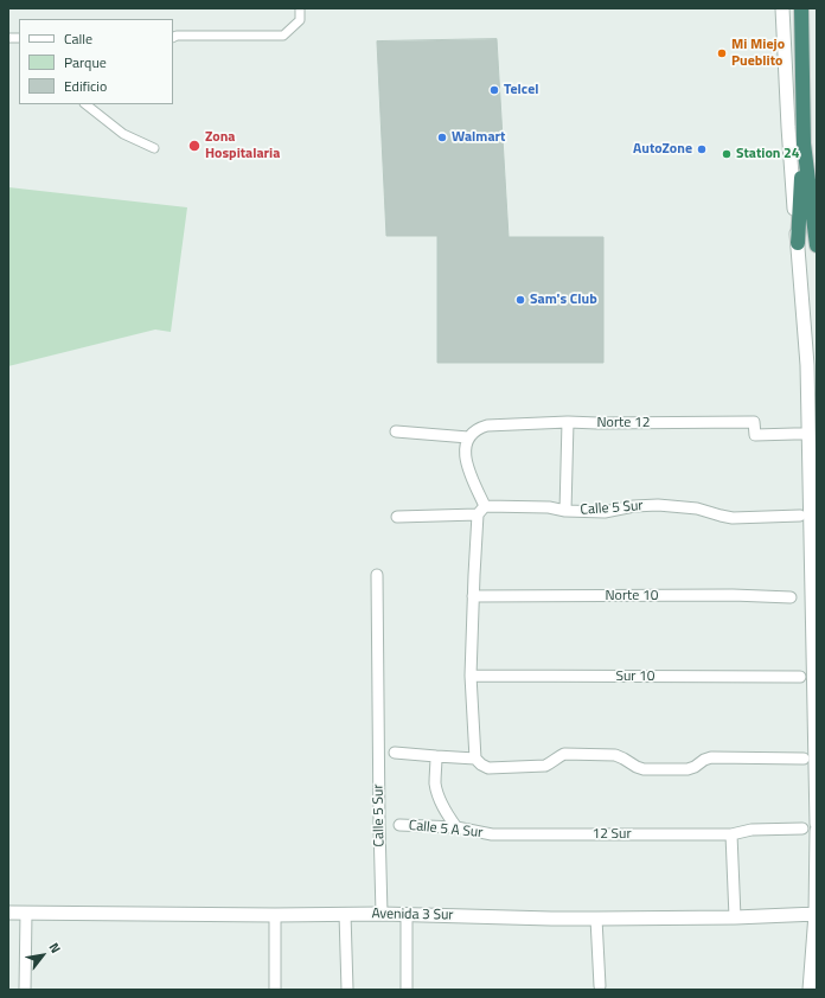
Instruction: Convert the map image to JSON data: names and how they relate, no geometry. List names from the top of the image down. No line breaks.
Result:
{"streets":{"street":["Norte 12","Calle 5 Sur","Norte 10","Sur 10","Calle 5 A Sur","12 Sur","Avenida 3 Sur"]},"crossings":[["Calle 5 Sur","Avenida 3 Sur"],["Calle 5 A Sur","12 Sur"]],"places":["Mi Miejo Pueblito","Telcel","Walmart","Zona Hospitalaria","AutoZone","Station 24","Sam's Club"],"legend":["Calle","Parque","Edificio"],"north":"top right"}
